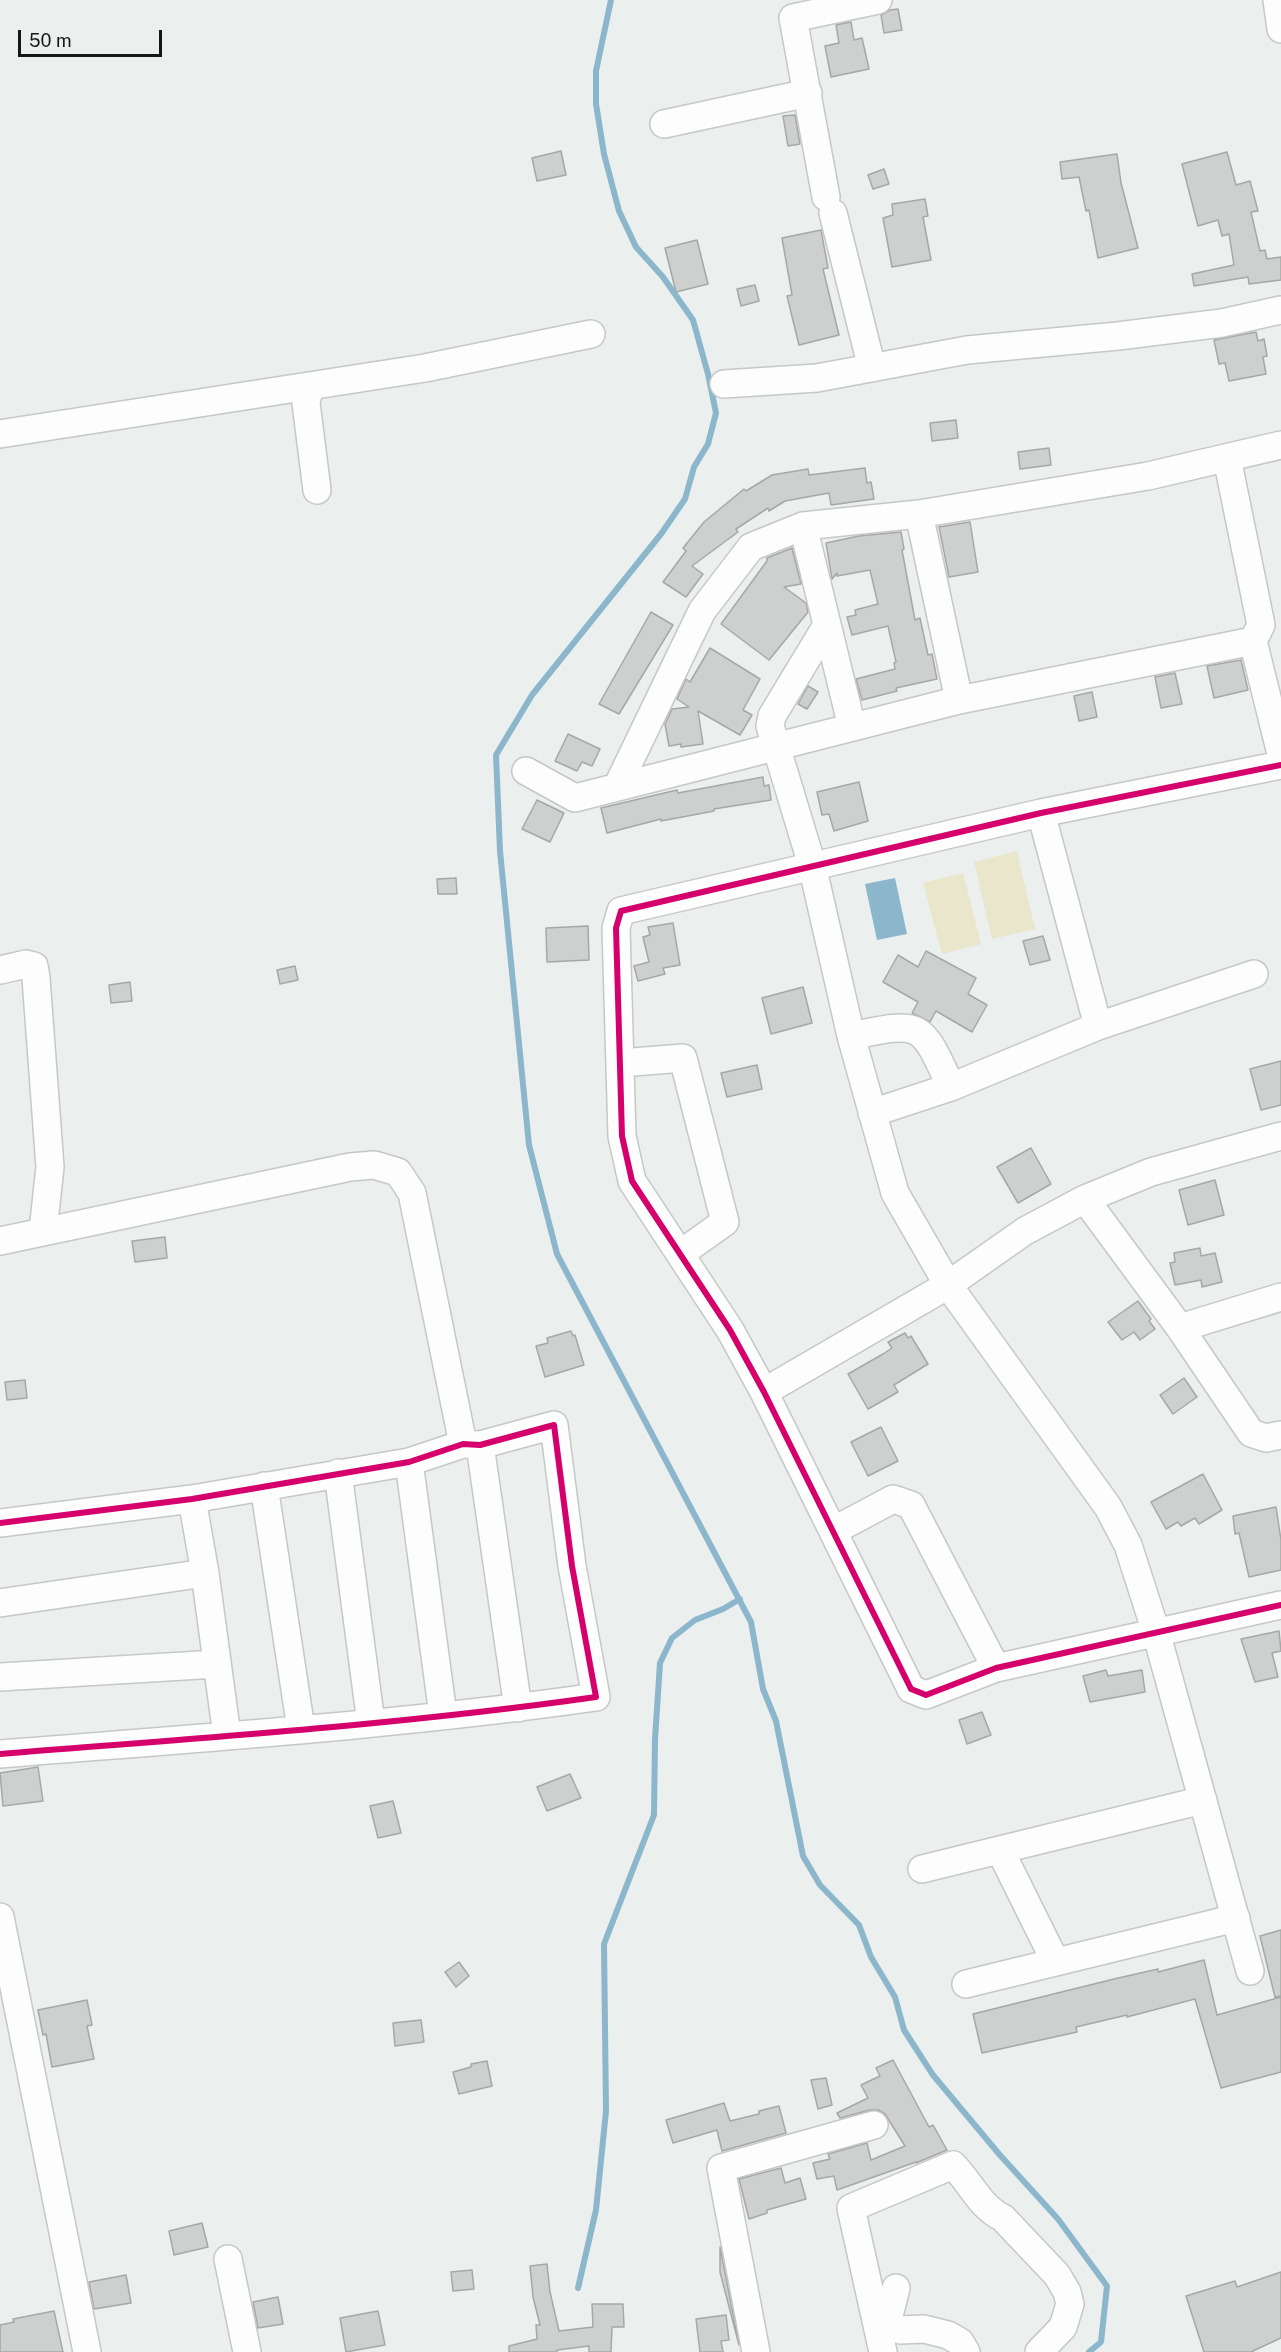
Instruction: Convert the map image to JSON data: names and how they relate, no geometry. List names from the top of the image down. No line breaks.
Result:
{"scale_bar":"50 m"}
